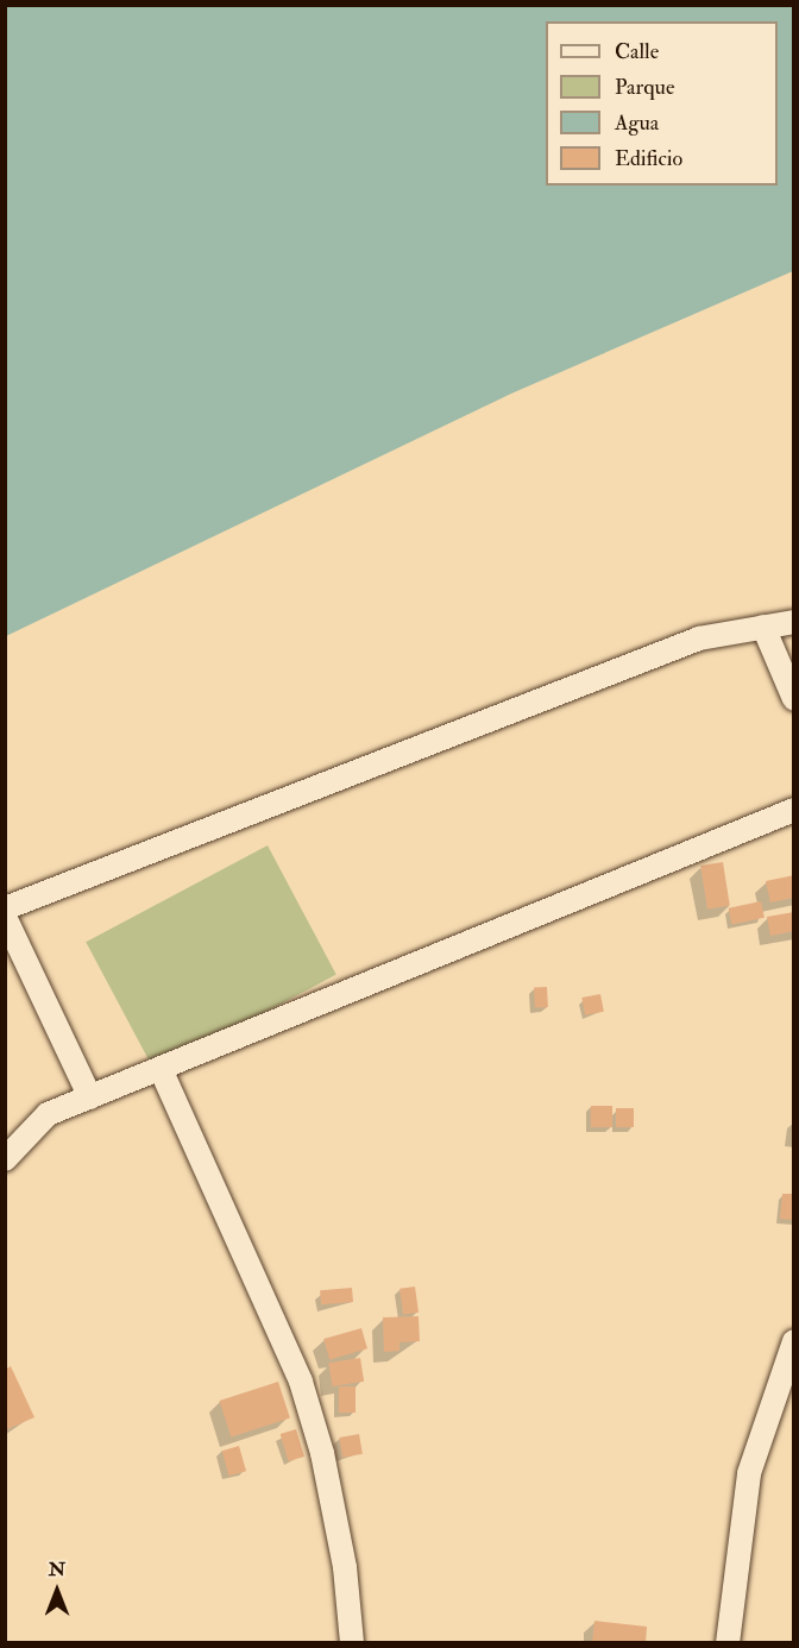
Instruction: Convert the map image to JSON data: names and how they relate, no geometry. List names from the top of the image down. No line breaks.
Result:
{"legend":["Calle","Parque","Agua","Edificio"],"north":"top"}
